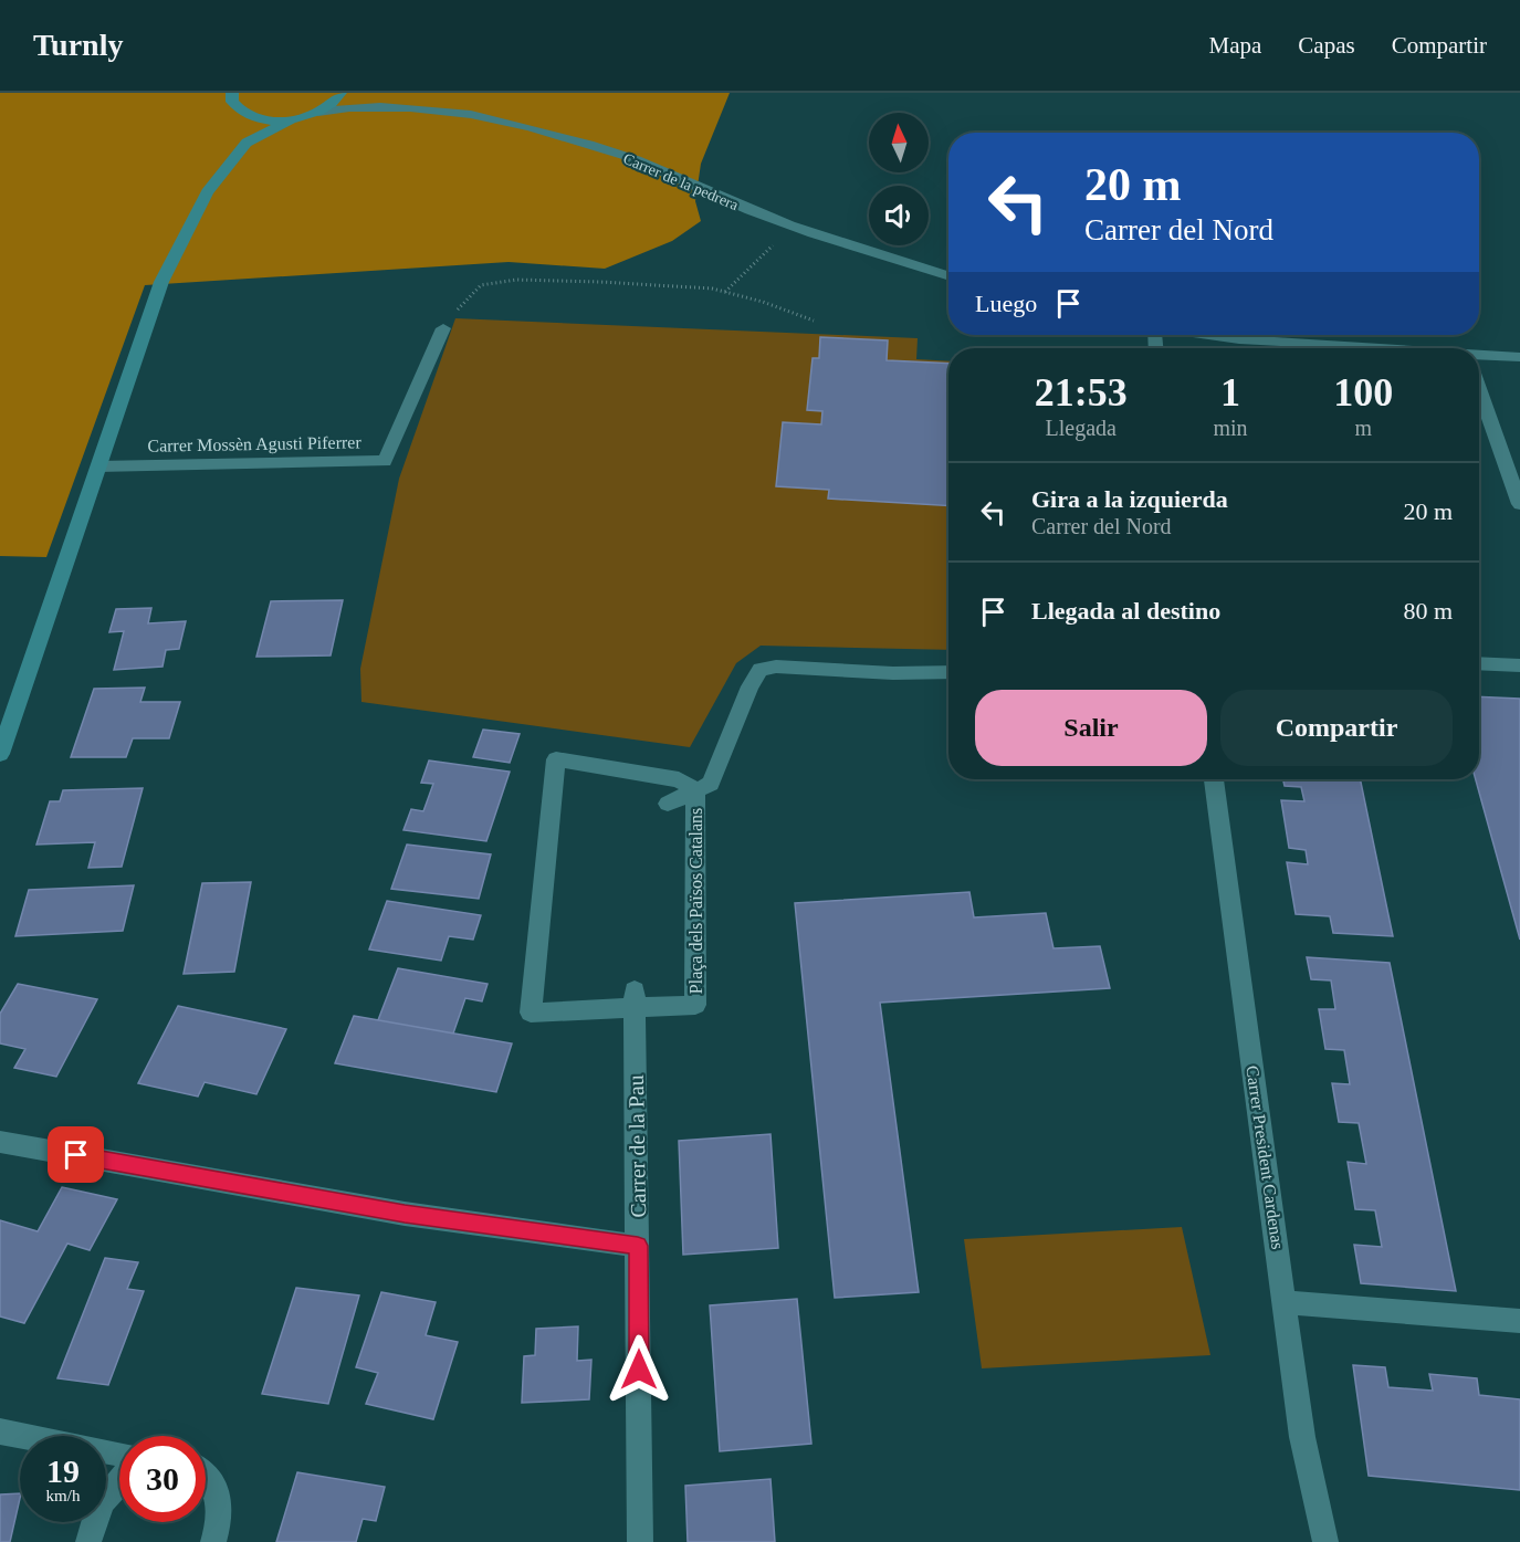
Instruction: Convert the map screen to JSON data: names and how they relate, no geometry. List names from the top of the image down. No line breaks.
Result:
{"streets":{"street":["Carrer de la pedrera","Carrer Mossèn Agusti Piferrer","Plaça dels Països Catalans","Carrer de la Pau","Carrer President Cardenas"]},"north":"top","page":{"header":"Turnly","nav":["Mapa","Capas","Compartir"],"turn":["20 m","Carrer del Nord"],"then":"Luego","eta":["21:53","Llegada","1","min","100","m"],"list":[{"name":"Gira a la izquierda","note":"Carrer del Nord","value":"20 m"},{"name":"Llegada al destino","value":"80 m"}],"buttons":["Salir","Compartir"],"speed":"19 km/h","limit":"30"}}
